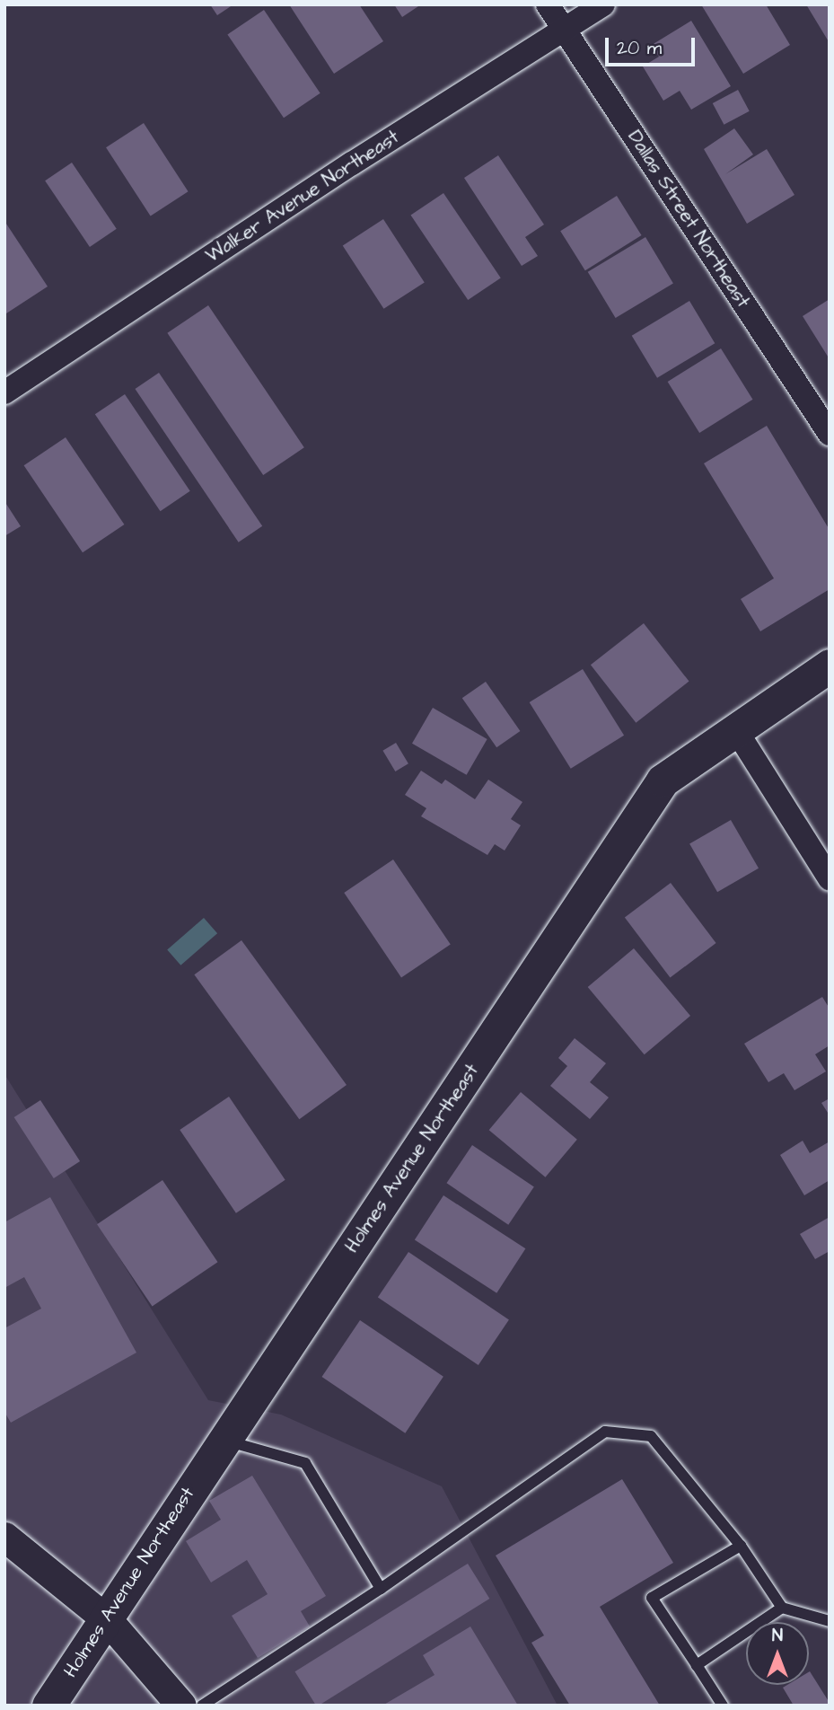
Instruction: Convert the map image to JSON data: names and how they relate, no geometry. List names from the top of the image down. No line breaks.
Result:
{"streets":{"main road":["Holmes Avenue Northeast"],"street":["Walker Avenue Northeast","Dallas Street Northeast"]},"crossings":[["Walker Avenue Northeast","Dallas Street Northeast"]],"scale_bar":"20 m","north":"top"}
